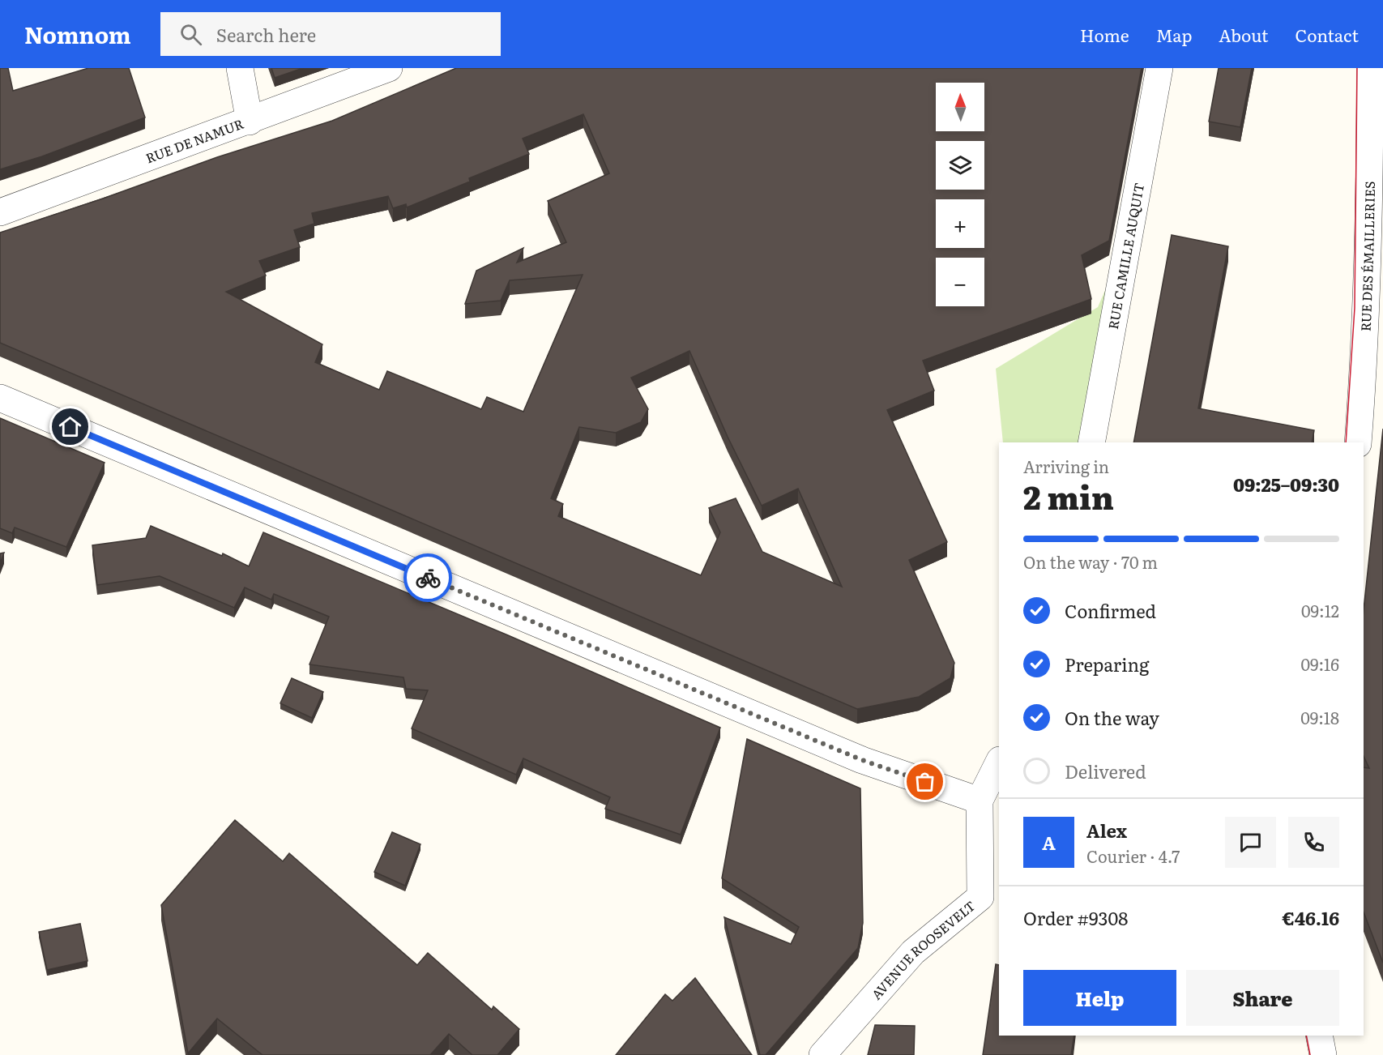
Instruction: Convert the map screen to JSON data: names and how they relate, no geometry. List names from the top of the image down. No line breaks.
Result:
{"streets":{"street":["RUE DE NAMUR","RUE CAMILLE AUQUIT","RUE DES ÉMAILLERIES","AVENUE ROOSEVELT"]},"north":"top","page":{"header":"Nomnom","search":"Search here","nav":["Home","Map","About","Contact"],"map_buttons":["+","−"],"heading":["2 min","Arriving in","09:25–09:30"],"panel":["Alex","Courier · 4.7","Order #9308","€46.16"],"bar":"On the way · 70 m","list":[["Confirmed","09:12"],["Preparing","09:16"],["On the way","09:18"],"Delivered"],"round":"A","buttons":["Help","Share"]}}
